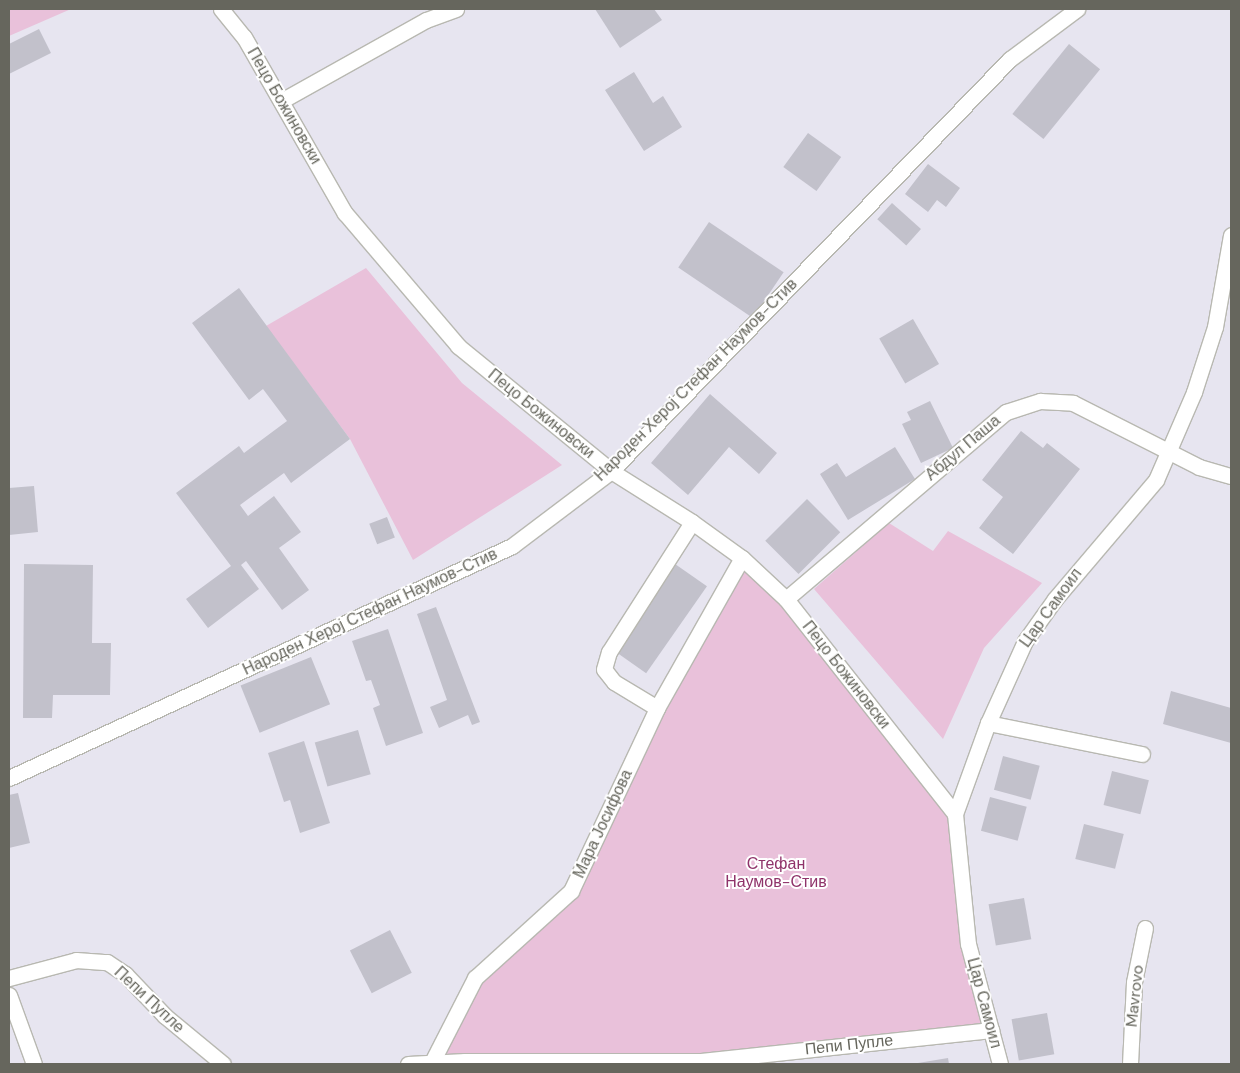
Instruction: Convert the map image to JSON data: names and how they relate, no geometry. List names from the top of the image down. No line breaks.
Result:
{"streets":{"street":["Пецо Божиновски","Народен Херој Стефан Наумов-Стив","Абдул Паша","Цар Самоил","Мара Јосифова","Mavrovo","Пепи Пупле"]},"crossings":[["Пецо Божиновски","Народен Херој Стефан Наумов-Стив"],["Пецо Божиновски","Абдул Паша"],["Пецо Божиновски","Цар Самоил"],["Пецо Божиновски","Мара Јосифова"],["Абдул Паша","Цар Самоил"],["Цар Самоил","Пепи Пупле"],["Мара Јосифова","Пепи Пупле"]],"parks":["Стефан Наумов-Стив"]}
